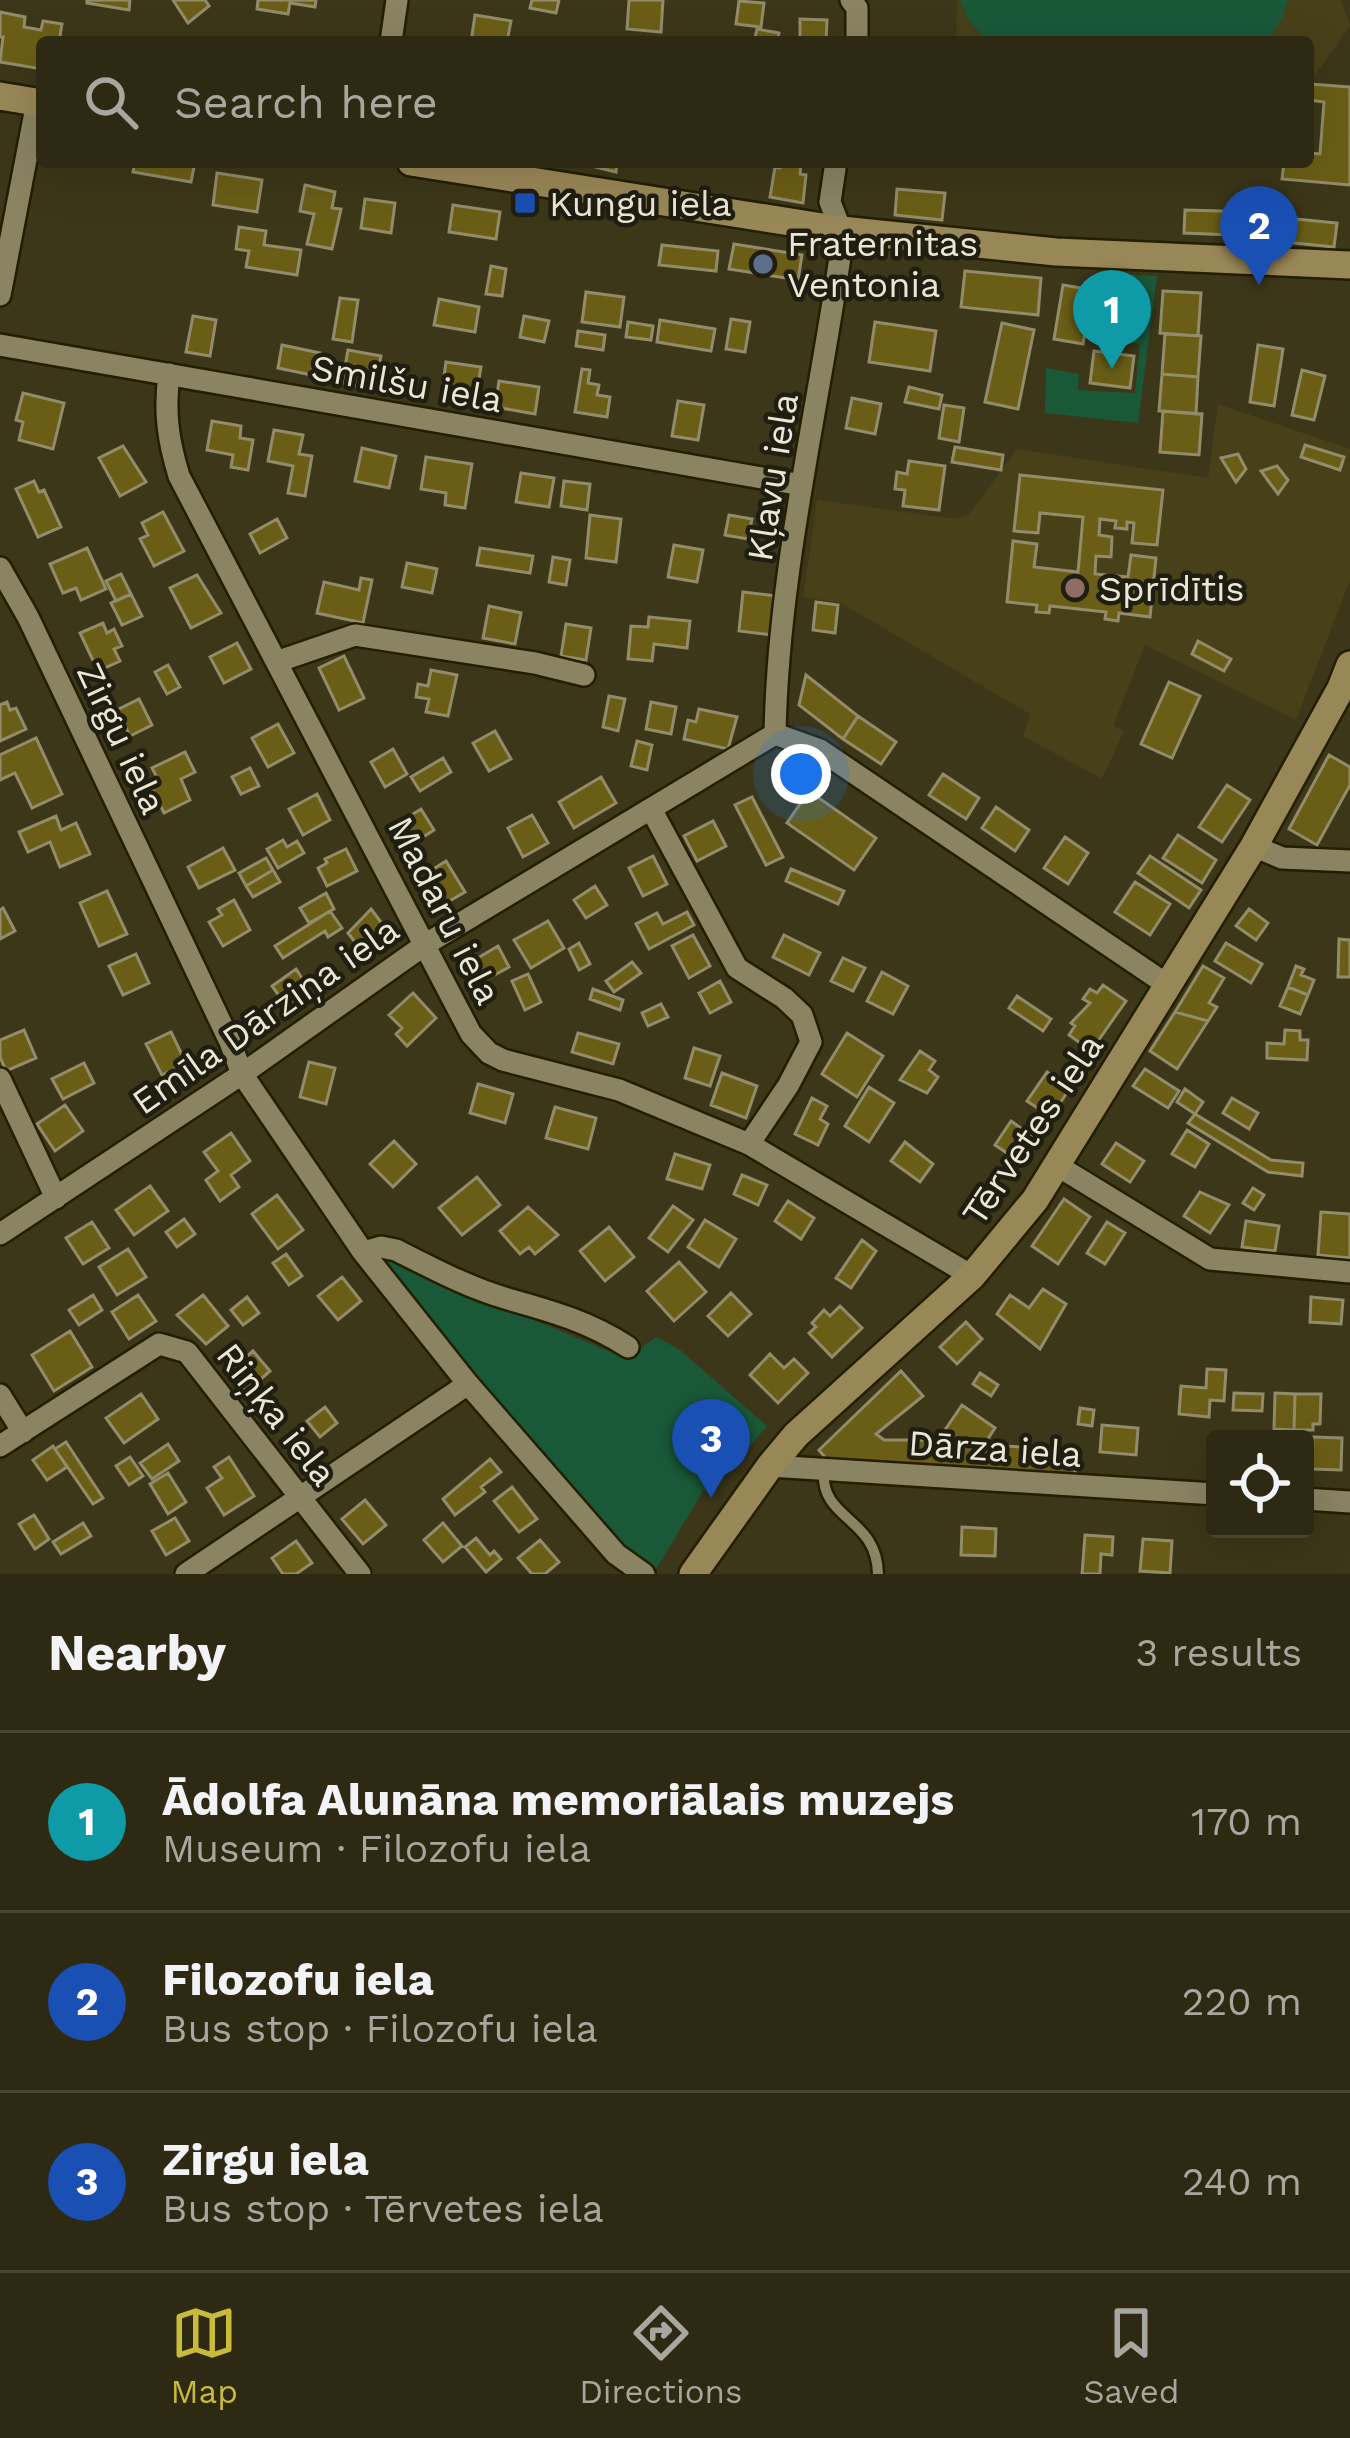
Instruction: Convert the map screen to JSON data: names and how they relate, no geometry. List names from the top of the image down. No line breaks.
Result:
{"streets":{"main road":["Tērvetes iela"],"street":["Smilšu iela","Kļavu iela","Zirgu iela","Madaru iela","Emīla Dārziņa iela","Riņķa iela","Dārza iela"]},"crossings":[["Smilšu iela","Kļavu iela"],["Smilšu iela","Madaru iela"],["Kļavu iela","Emīla Dārziņa iela"],["Zirgu iela","Emīla Dārziņa iela"],["Madaru iela","Emīla Dārziņa iela"],["Madaru iela","Tērvetes iela"],["Tērvetes iela","Dārza iela"]],"places":{"transit":["Kungu iela"],"other":["Fraternitas Ventonia","Sprīdītis"]},"page":{"search":"Search here","pins":["2","1","3"],"heading":["Nearby","3 results"],"list":[{"mark":"1","name":"Ādolfa Alunāna memoriālais muzejs","note":"Museum · Filozofu iela","value":"170 m"},{"mark":"2","name":"Filozofu iela","note":"Bus stop · Filozofu iela","value":"220 m"},{"mark":"3","name":"Zirgu iela","note":"Bus stop · Tērvetes iela","value":"240 m"}],"nav":["Map","Directions","Saved"]}}
